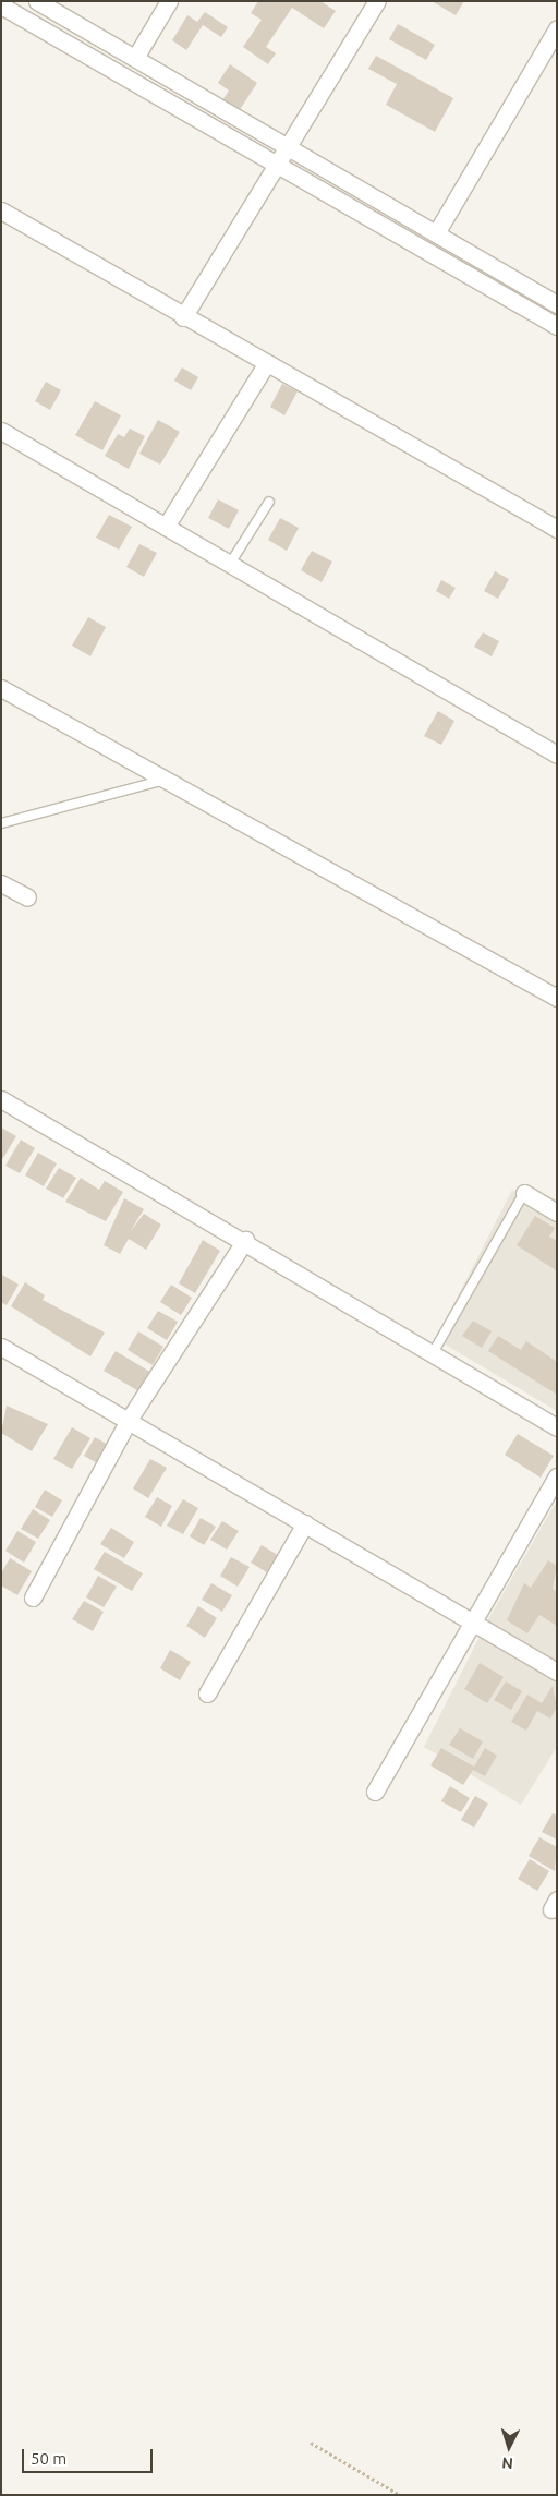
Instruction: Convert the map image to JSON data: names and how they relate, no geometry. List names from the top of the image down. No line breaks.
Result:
{"scale_bar":"50 m","north":"bottom"}
